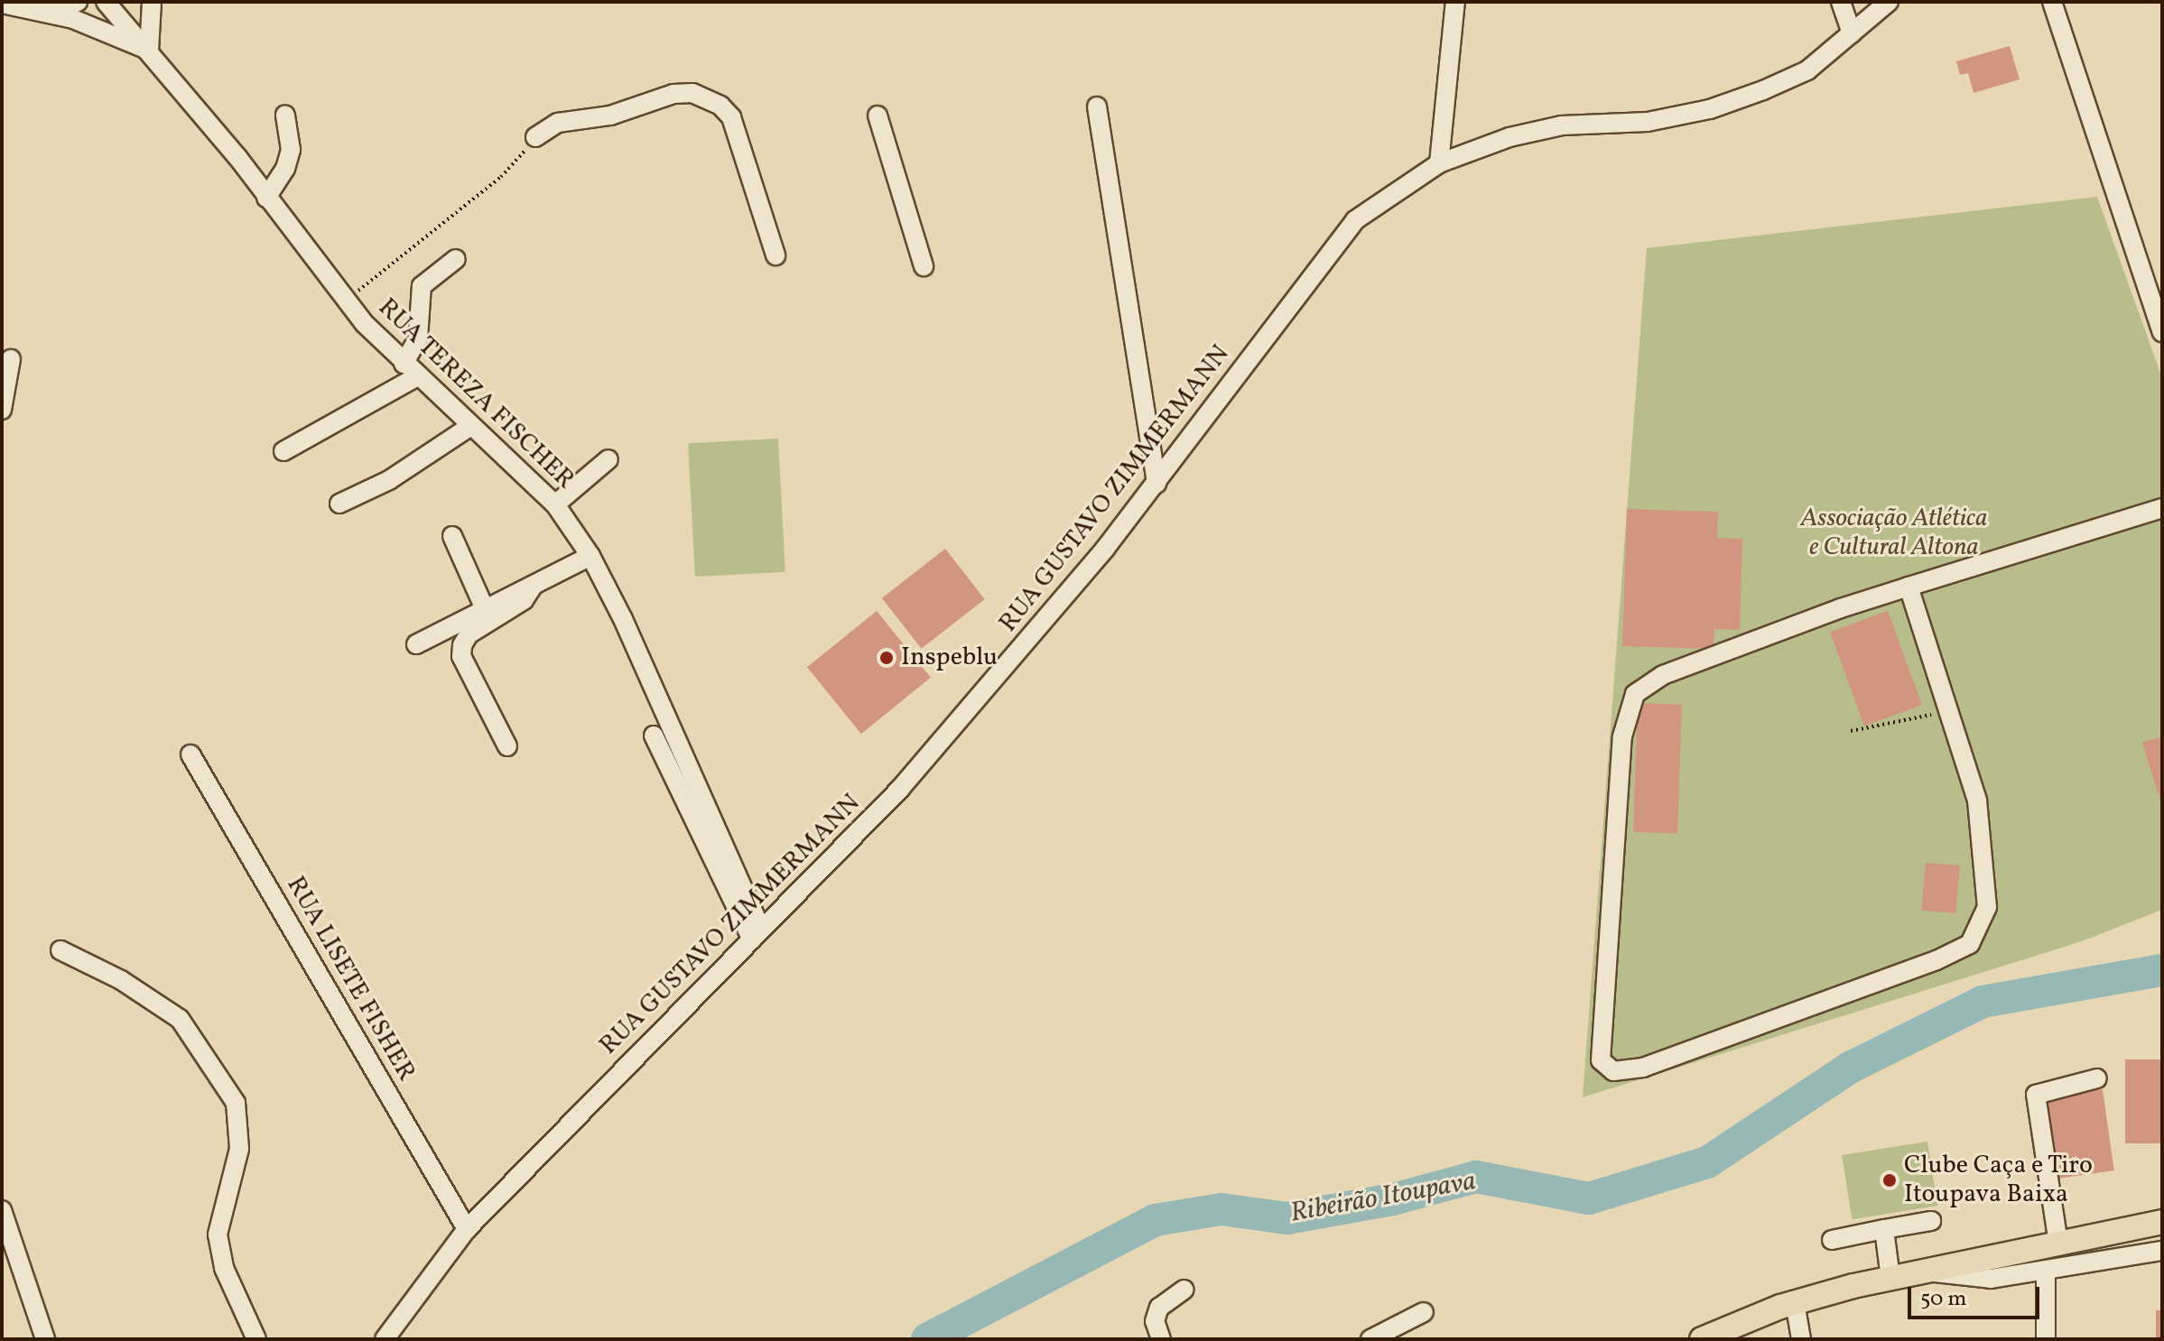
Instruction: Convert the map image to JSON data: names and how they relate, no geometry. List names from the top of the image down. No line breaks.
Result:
{"streets":{"street":["RUA TEREZA FISCHER","RUA GUSTAVO ZIMMERMANN","RUA LISETE FISHER"]},"crossings":[["RUA TEREZA FISCHER","RUA GUSTAVO ZIMMERMANN"],["RUA GUSTAVO ZIMMERMANN","RUA LISETE FISHER"]],"water":["Ribeirão Itoupava"],"parks":["Associação Atlética e Cultural Altona"],"places":["Inspeblu","Clube Caça e Tiro Itoupava Baixa"],"scale_bar":"50 m"}
